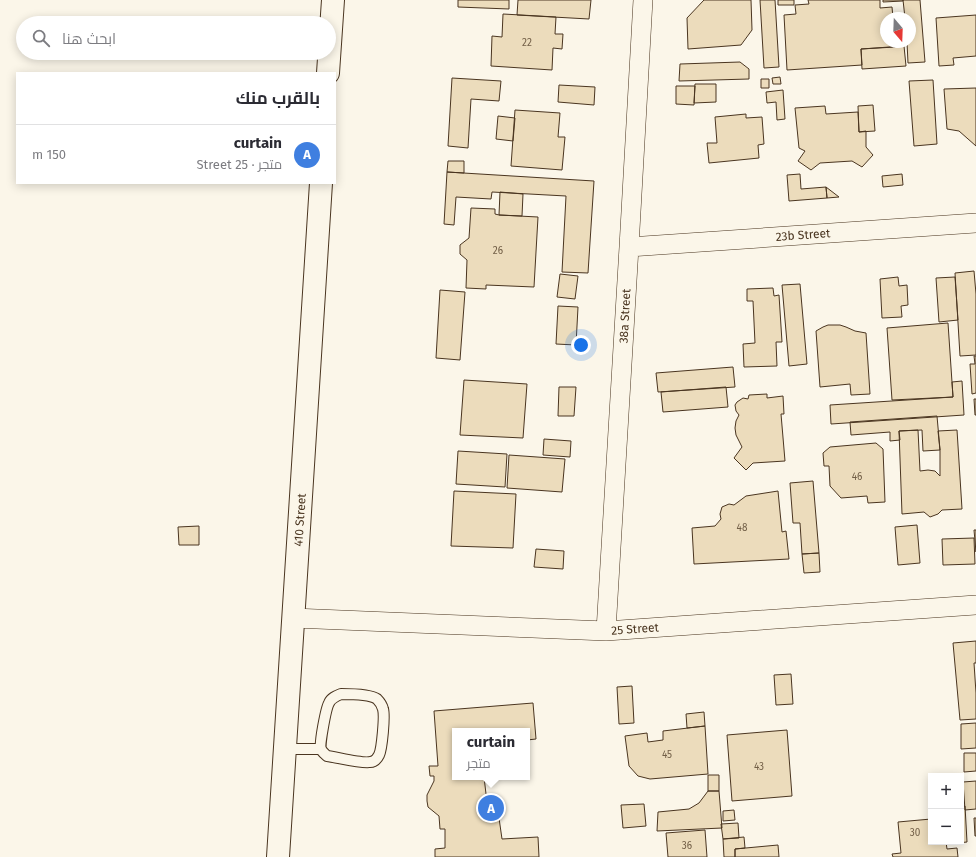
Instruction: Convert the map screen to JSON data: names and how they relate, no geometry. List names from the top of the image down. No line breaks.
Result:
{"streets":{"street":["23b Street","38a Street","410 Street","25 Street"]},"crossings":[["23b Street","38a Street"],["38a Street","25 Street"],["410 Street","25 Street"]],"house_numbers":["22","26","46","48","45","43","30","36"],"north":"bottom","page":{"search":"ابحث هنا","heading":"بالقرب منك","list":[{"mark":"A","name":"curtain","note":"متجر · 25 Street","value":"150 m"}],"popup":["curtain","متجر"],"map_buttons":["+","−"],"pins":"A"}}
